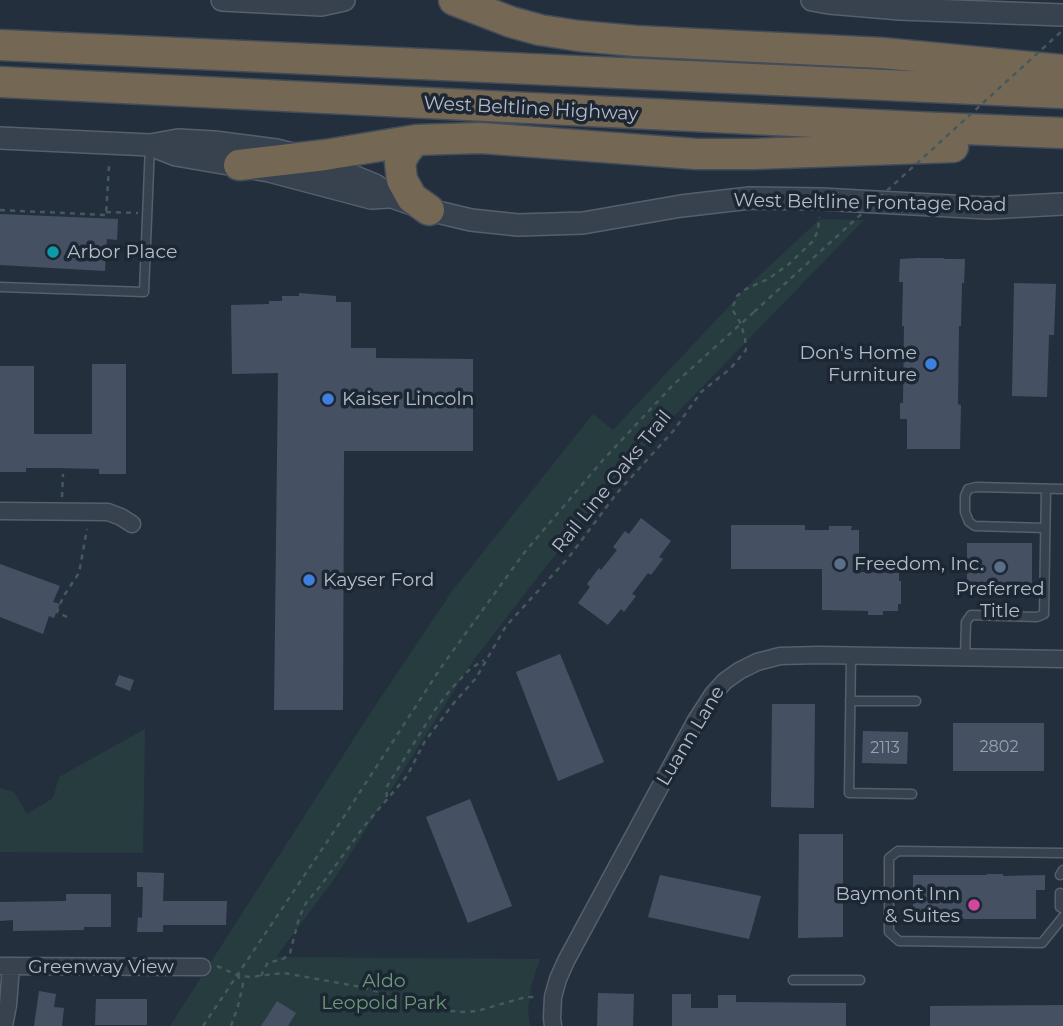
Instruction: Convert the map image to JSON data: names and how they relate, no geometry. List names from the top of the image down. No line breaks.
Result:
{"streets":{"highway":["West Beltline Highway"],"street":["West Beltline Frontage Road","Luann Lane","Greenway View"],"path":["Rail Line Oaks Trail"]},"parks":["Aldo Leopold Park"],"places":["Arbor Place","Don's Home Furniture","Kaiser Lincoln","Freedom, Inc.","Preferred Title","Kayser Ford","Baymont Inn & Suites"],"house_numbers":["2802","2113"]}
